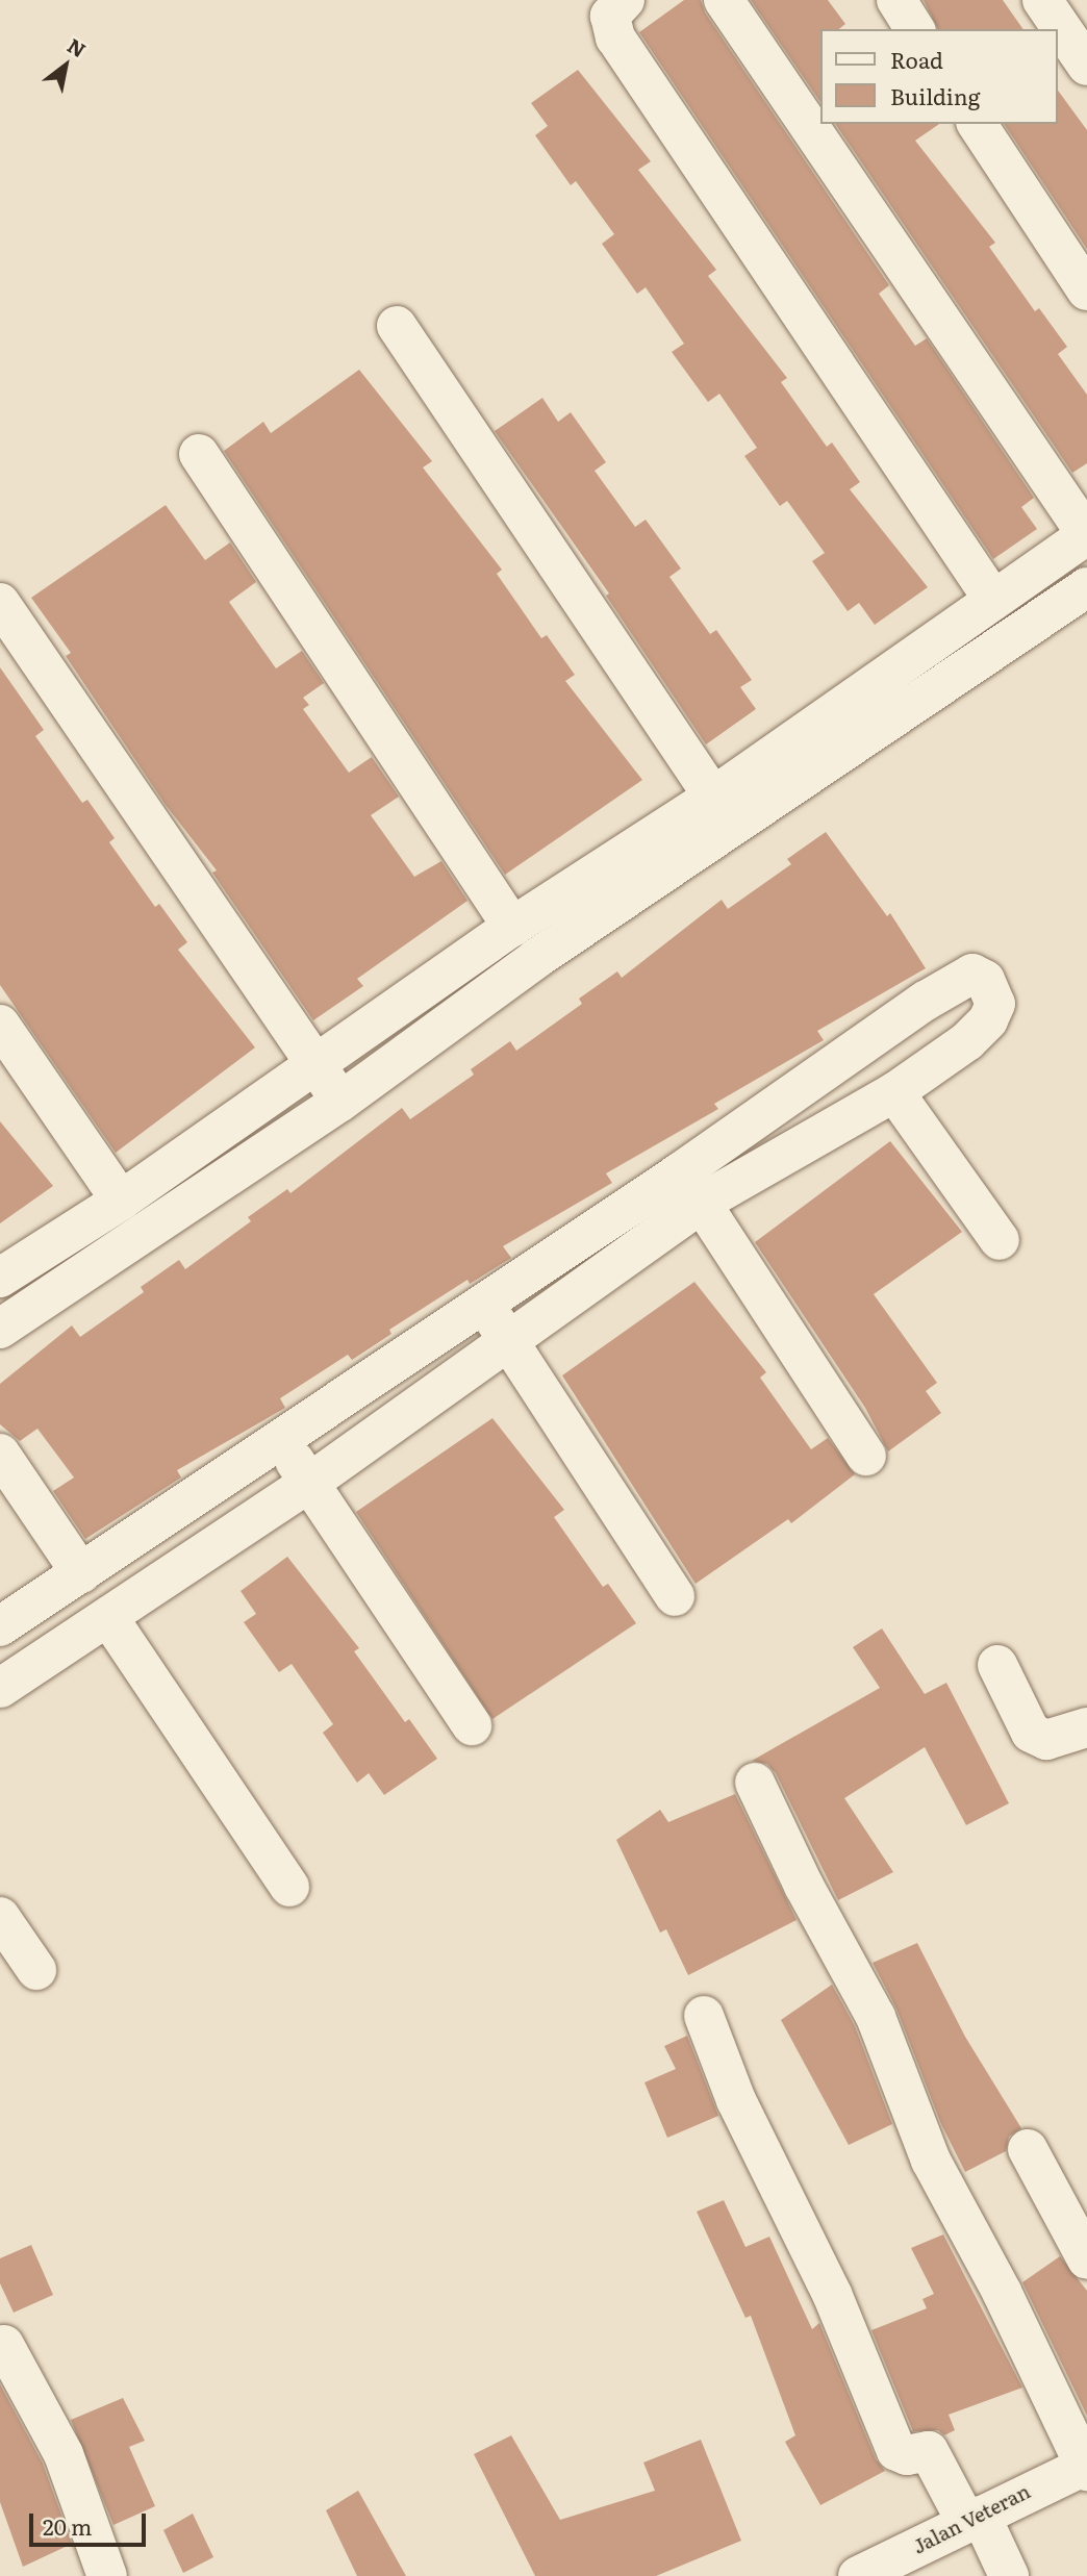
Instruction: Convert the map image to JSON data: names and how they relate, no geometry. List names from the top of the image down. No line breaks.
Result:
{"streets":{"street":["Jalan Veteran"]},"legend":["Road","Building"],"scale_bar":"20 m","north":"top right"}
